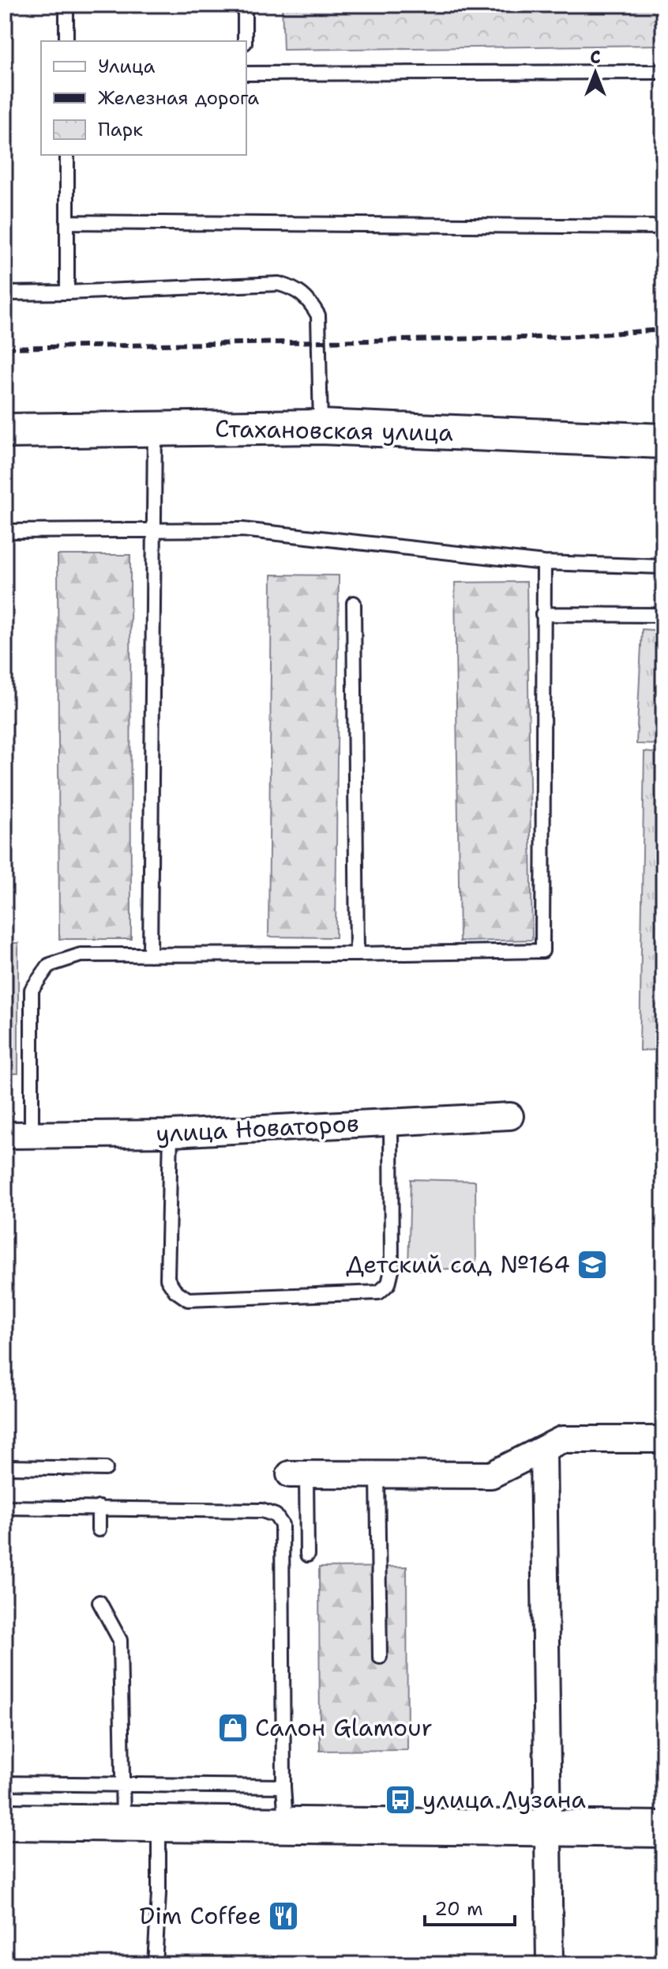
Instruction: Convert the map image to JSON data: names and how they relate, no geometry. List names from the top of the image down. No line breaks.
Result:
{"streets":{"street":["Стахановская улица","улица Новаторов"]},"places":{"school or university":["Детский сад №164"],"shop":["Салон Glamour"],"bus stop":["улица Лузана"],"restaurant":["Dim Coffee"]},"legend":["Улица","Железная дорога","Парк"],"scale_bar":"20 m","north":"top"}
